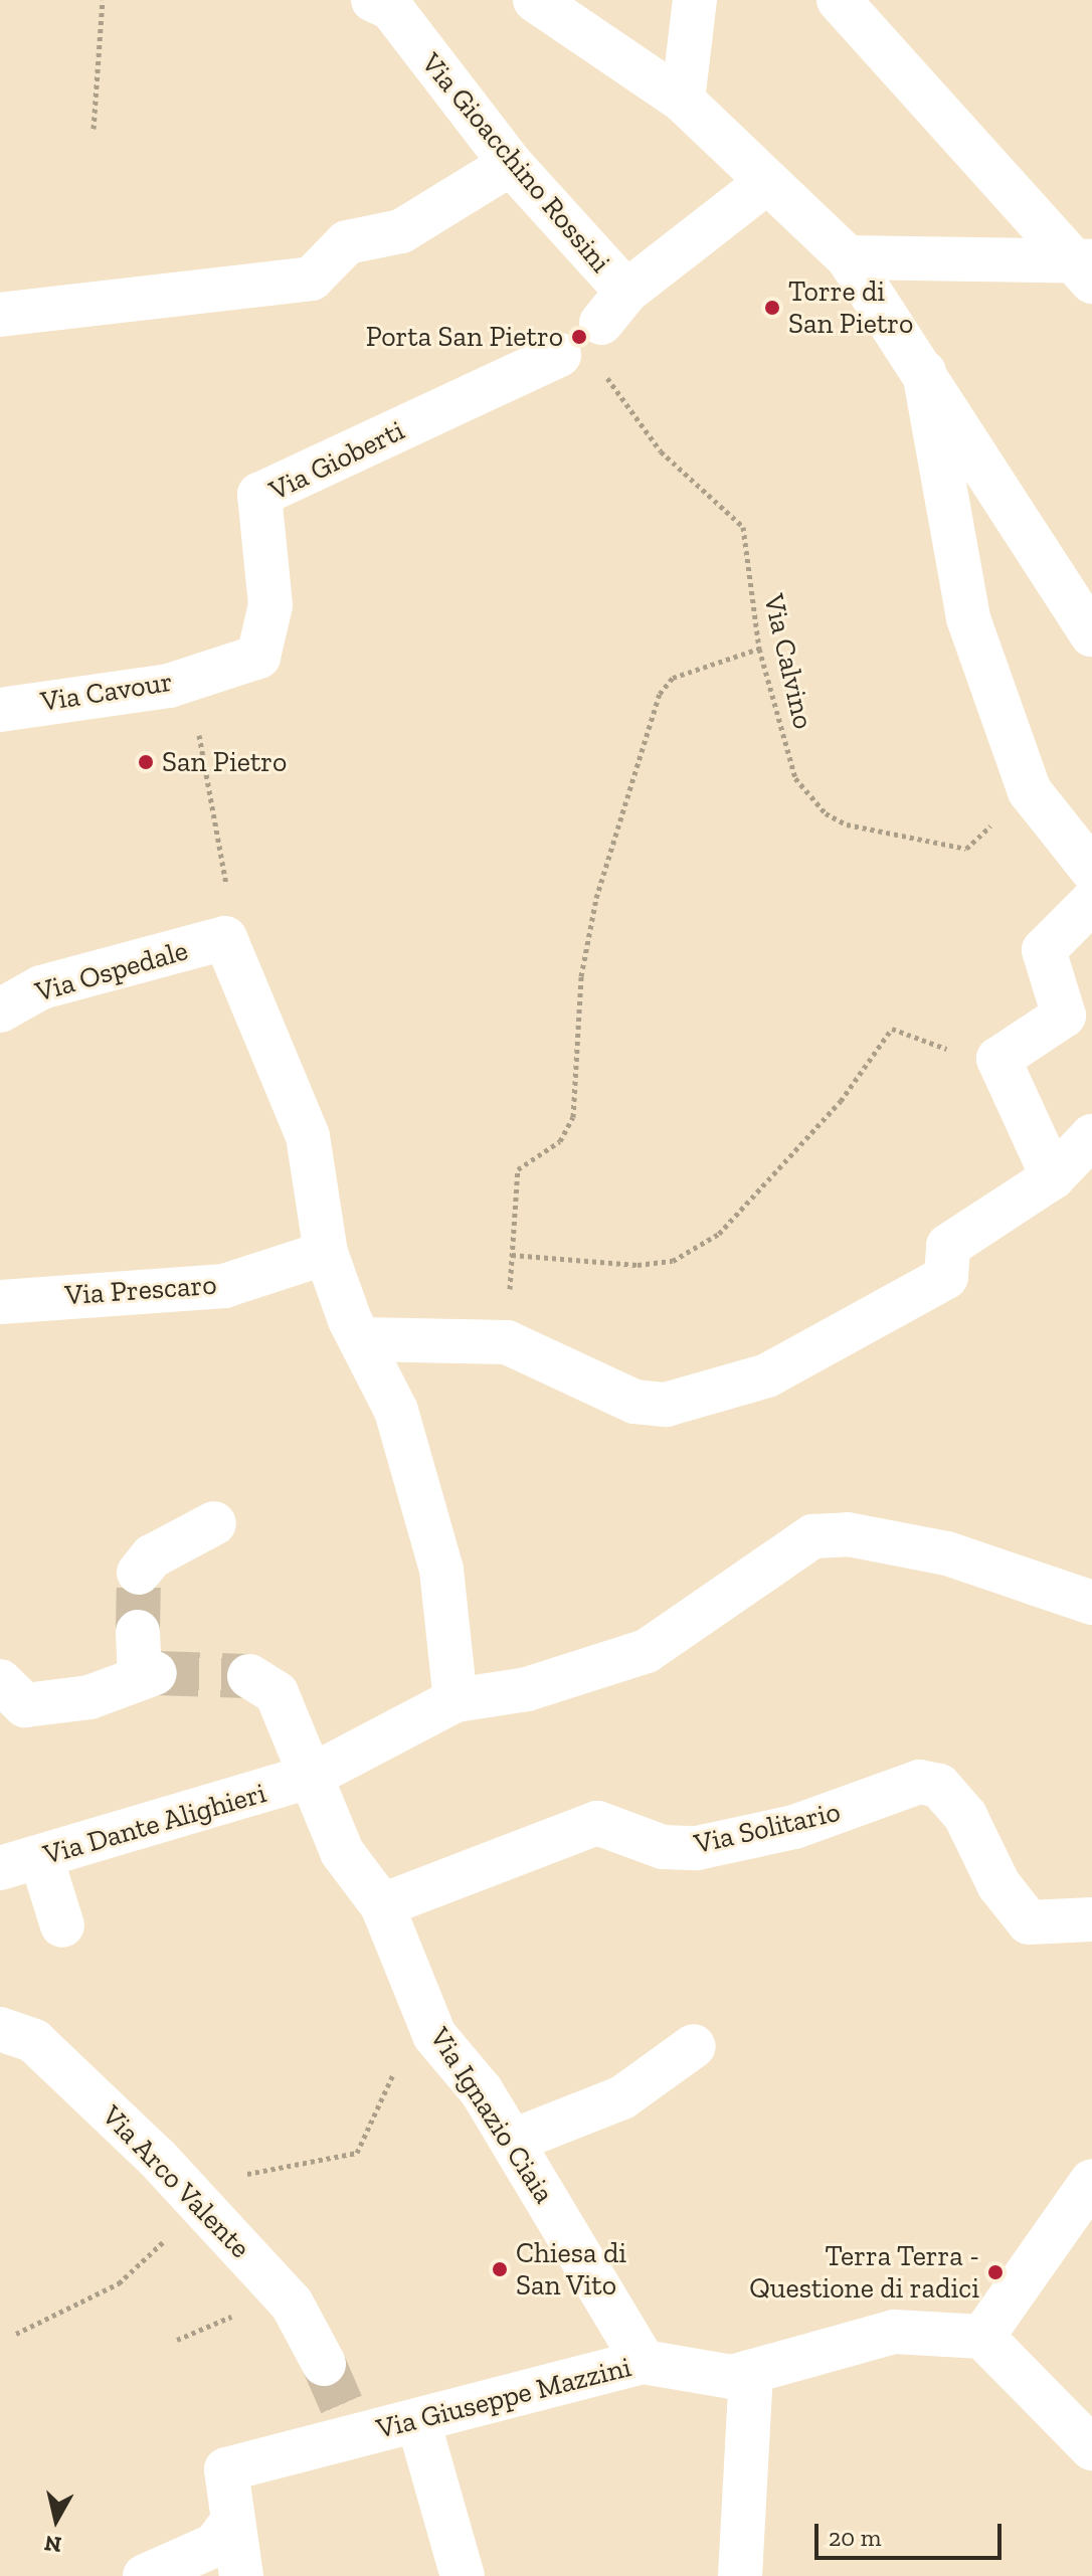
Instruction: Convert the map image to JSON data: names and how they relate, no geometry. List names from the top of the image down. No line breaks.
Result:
{"streets":{"street":["Via Gioacchino Rossini","Via Gioberti","Via Cavour","Via Ospedale","Via Prescaro","Via Dante Alighieri","Via Solitario","Via Ignazio Ciaia","Via Arco Valente","Via Giuseppe Mazzini"],"path":["Via Calvino"]},"crossings":[["Via Gioberti","Via Cavour"],["Via Dante Alighieri","Via Ignazio Ciaia"],["Via Solitario","Via Ignazio Ciaia"],["Via Ignazio Ciaia","Via Giuseppe Mazzini"]],"places":["Torre di San Pietro","Porta San Pietro","San Pietro","Chiesa di San Vito","Terra Terra - Questione di radici"],"scale_bar":"20 m","north":"bottom"}
